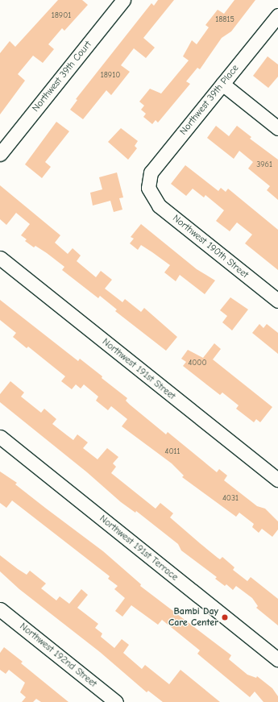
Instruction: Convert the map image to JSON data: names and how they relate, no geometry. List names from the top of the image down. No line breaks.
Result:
{"streets":{"street":["Northwest 39th Court","Northwest 39th Place","Northwest 190th Street","Northwest 191st Street","Northwest 191st Terrace","Northwest 192nd Street"]},"crossings":[["Northwest 39th Place","Northwest 190th Street"]],"places":["Bambi Day Care Center"],"house_numbers":["18901","18815","18910","3961","4000","4011","4031"]}
